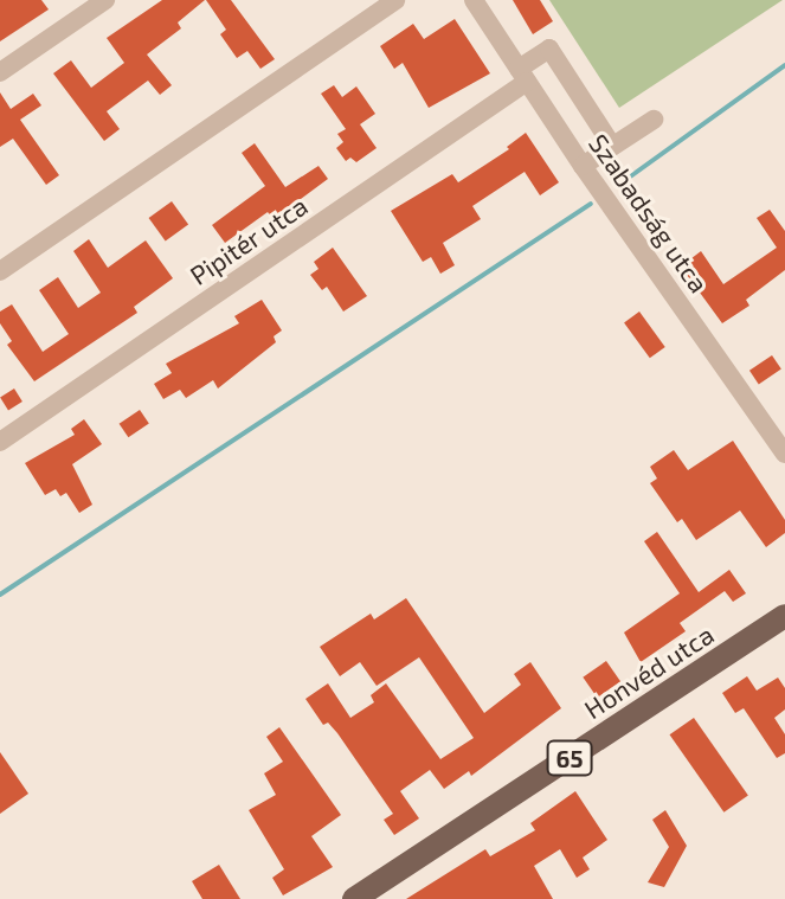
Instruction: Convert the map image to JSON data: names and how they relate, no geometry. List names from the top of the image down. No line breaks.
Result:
{"streets":{"main road":["Honvéd utca","65"],"street":["Szabadság utca","Pipitér utca"]},"crossings":[["Szabadság utca","Pipitér utca"]]}
